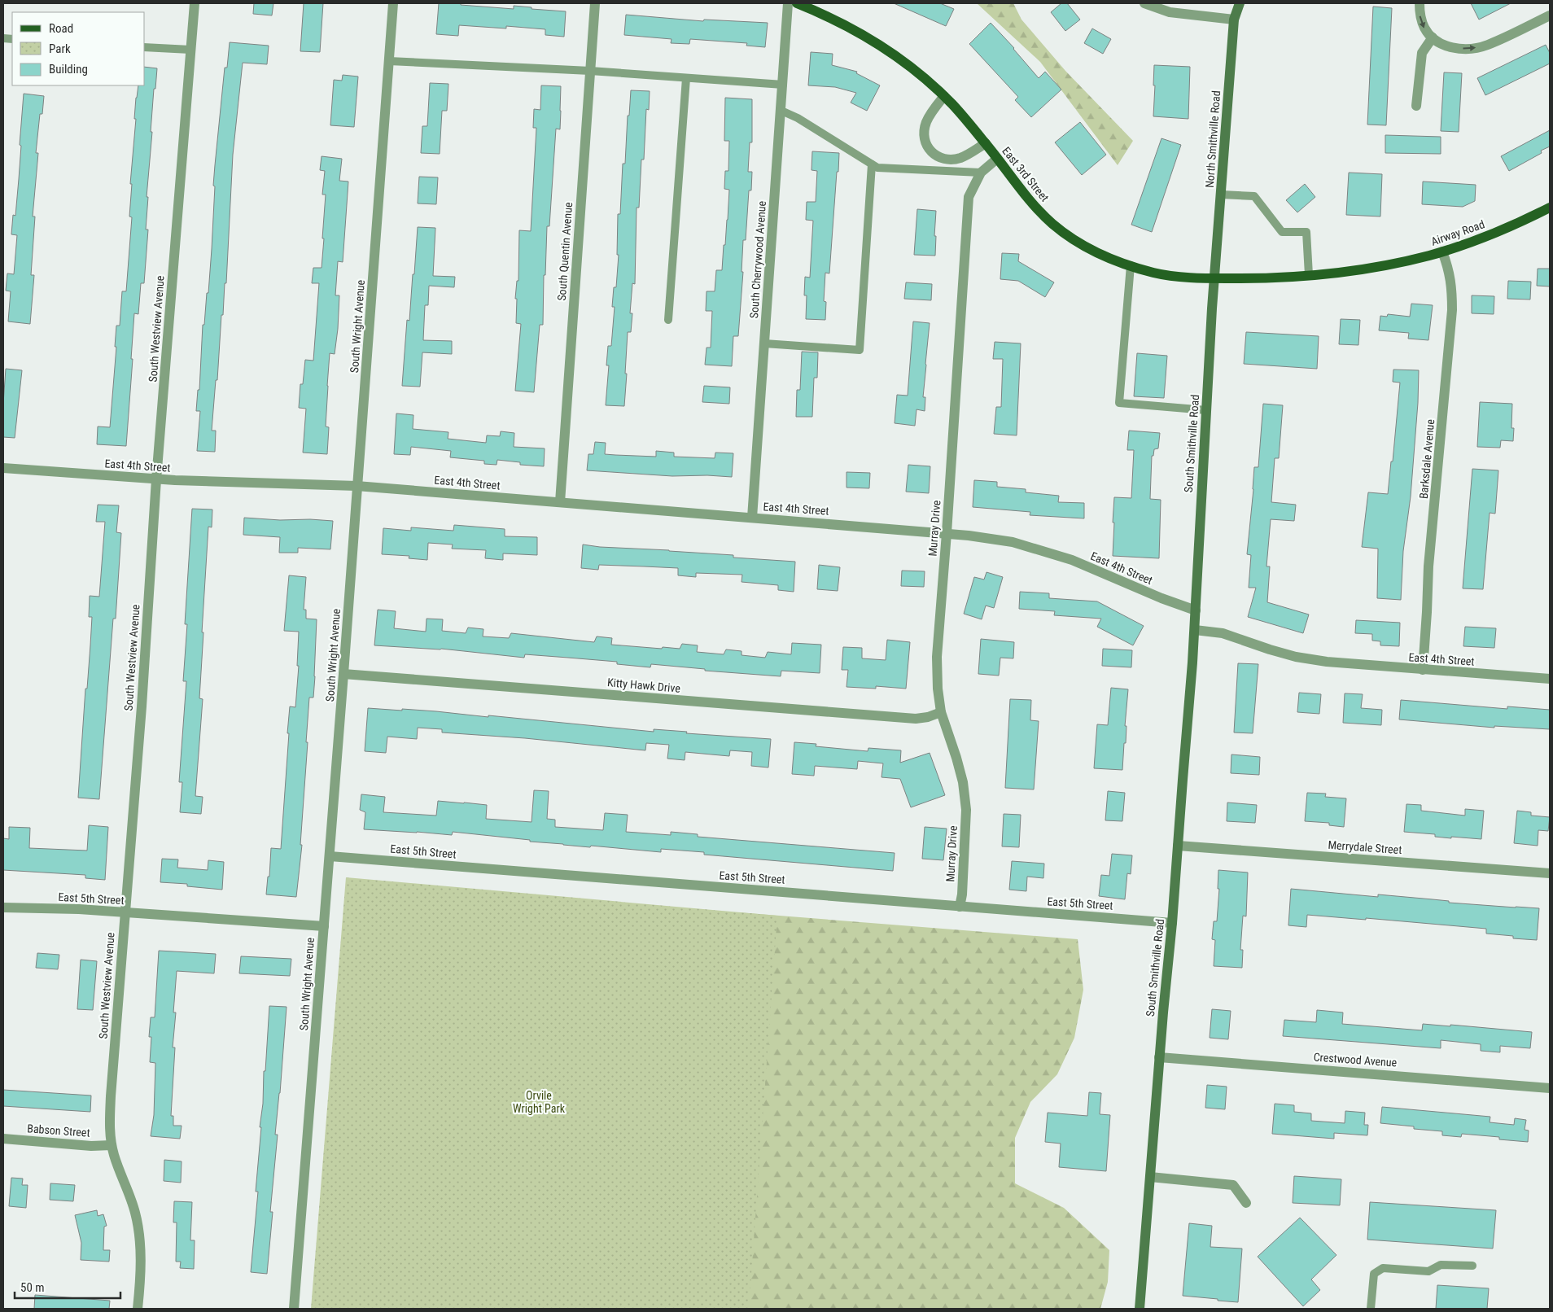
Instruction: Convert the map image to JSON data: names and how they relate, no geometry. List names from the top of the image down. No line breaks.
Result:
{"streets":{"main road":["North Smithville Road","East 3rd Street","Airway Road","South Smithville Road"],"street":["South Quentin Avenue","South Cherrywood Avenue","South Wright Avenue","South Westview Avenue","Barksdale Avenue","East 4th Street","Murray Drive","Kitty Hawk Drive","Merrydale Street","East 5th Street","Crestwood Avenue","Babson Street"]},"crossings":[["North Smithville Road","East 3rd Street"],["North Smithville Road","South Smithville Road"],["East 3rd Street","Airway Road"],["East 3rd Street","South Smithville Road"],["East 3rd Street","Murray Drive"],["Airway Road","Barksdale Avenue"],["South Quentin Avenue","East 4th Street"],["South Cherrywood Avenue","East 4th Street"],["South Wright Avenue","East 4th Street"],["South Wright Avenue","Kitty Hawk Drive"],["South Wright Avenue","East 5th Street"],["South Westview Avenue","East 4th Street"],["South Westview Avenue","East 5th Street"],["South Westview Avenue","Babson Street"],["South Smithville Road","East 4th Street"],["South Smithville Road","Merrydale Street"],["South Smithville Road","East 5th Street"],["South Smithville Road","Crestwood Avenue"],["Barksdale Avenue","East 4th Street"],["East 4th Street","Murray Drive"],["Murray Drive","Kitty Hawk Drive"],["Murray Drive","East 5th Street"]],"parks":["Orvile Wright Park"],"legend":["Road","Park","Building"],"scale_bar":"50 m"}
